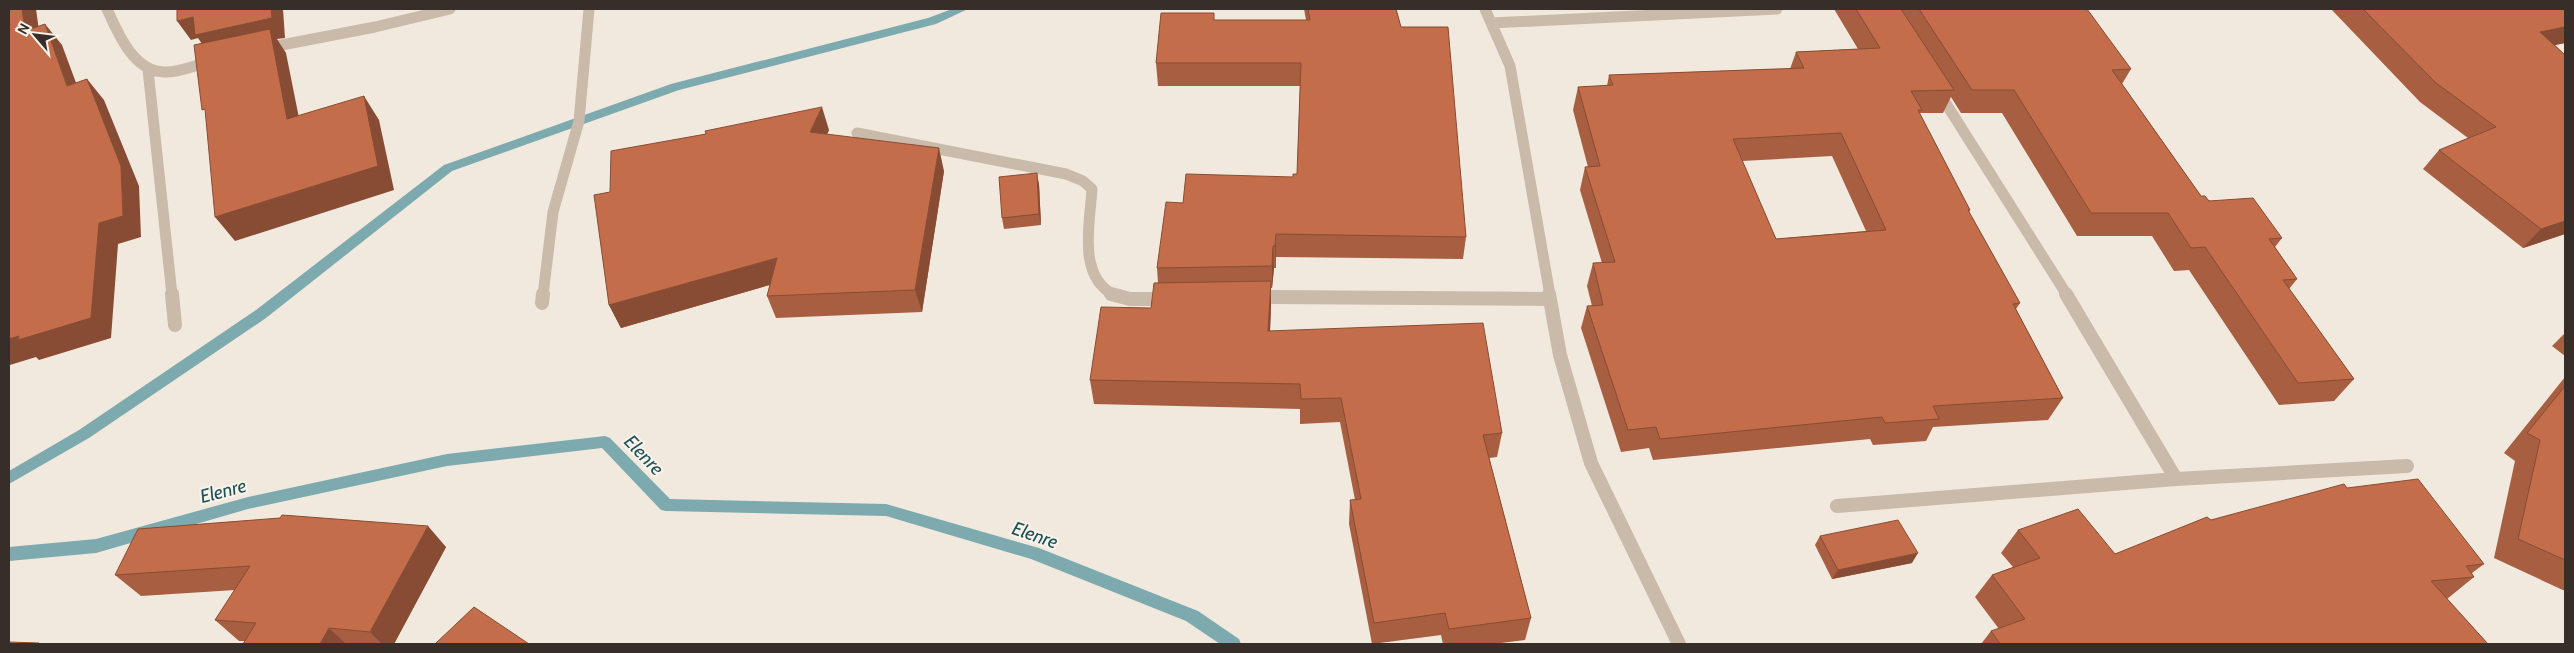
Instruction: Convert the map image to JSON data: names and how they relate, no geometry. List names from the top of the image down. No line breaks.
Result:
{"water":["Elenre"],"north":"top left"}
